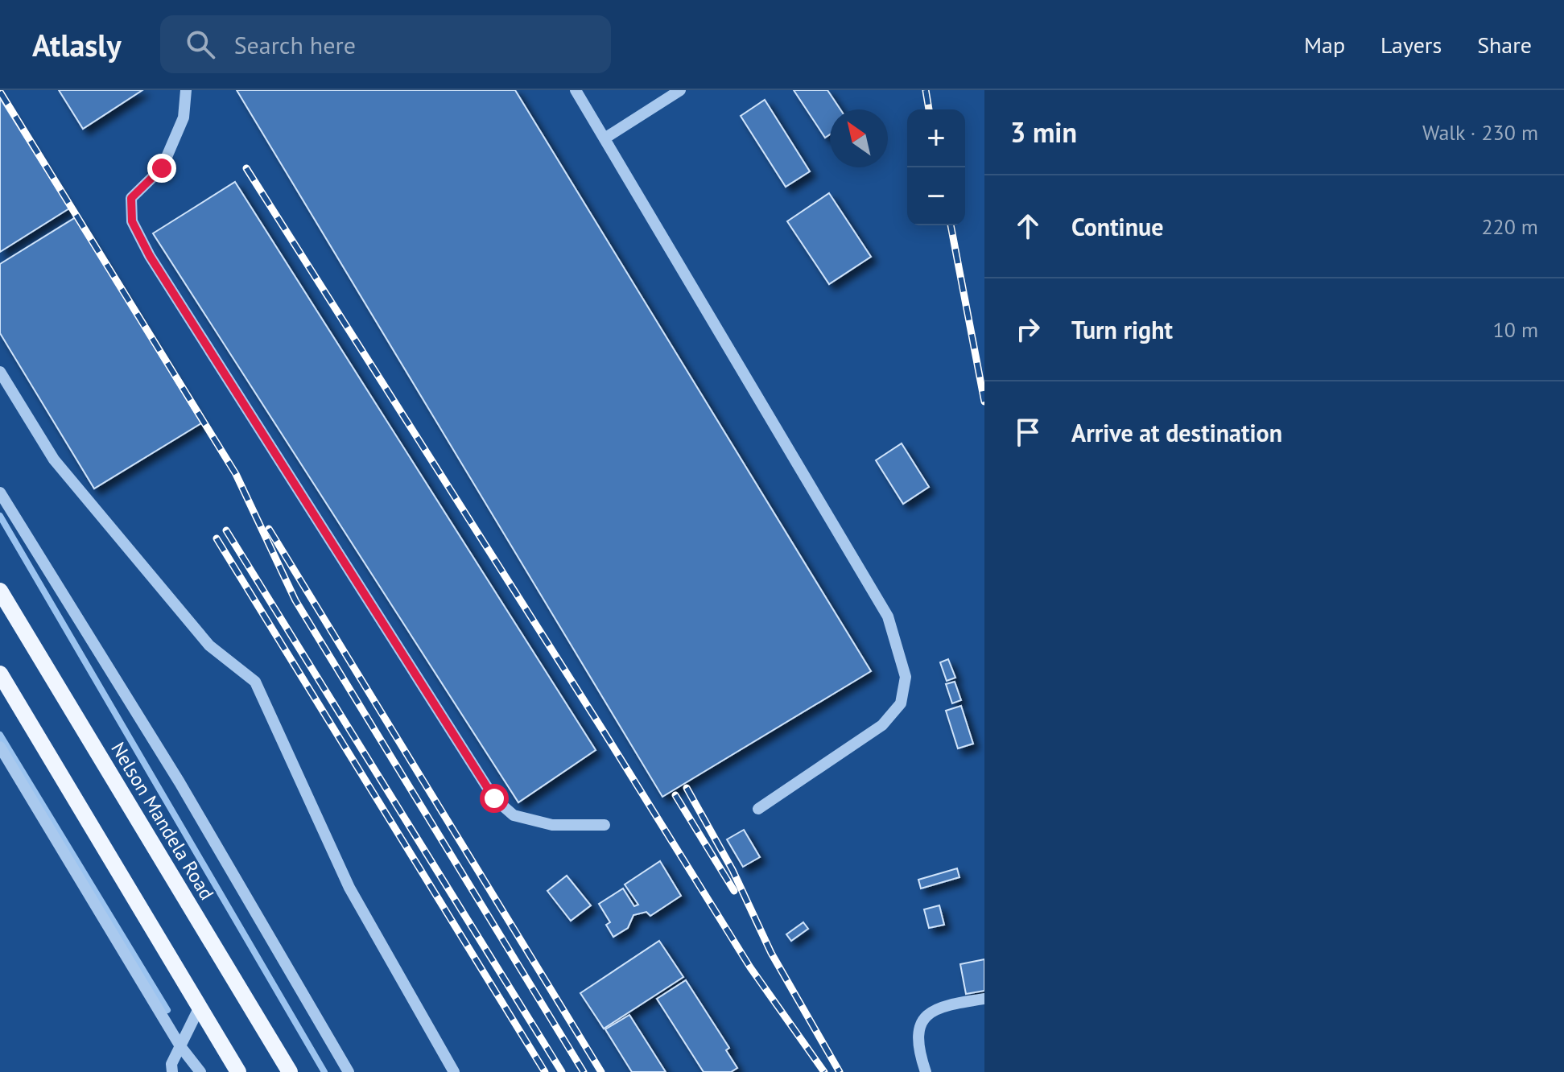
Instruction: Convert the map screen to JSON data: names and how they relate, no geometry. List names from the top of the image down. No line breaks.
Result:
{"streets":{"main road":["Nelson Mandela Road"]},"north":"top left","page":{"header":"Atlasly","search":"Search here","nav":["Map","Layers","Share"],"heading":["3 min","Walk · 230 m"],"map_buttons":["+","−"],"list":[["Continue","220 m"],["Turn right","10 m"],"Arrive at destination"]}}
